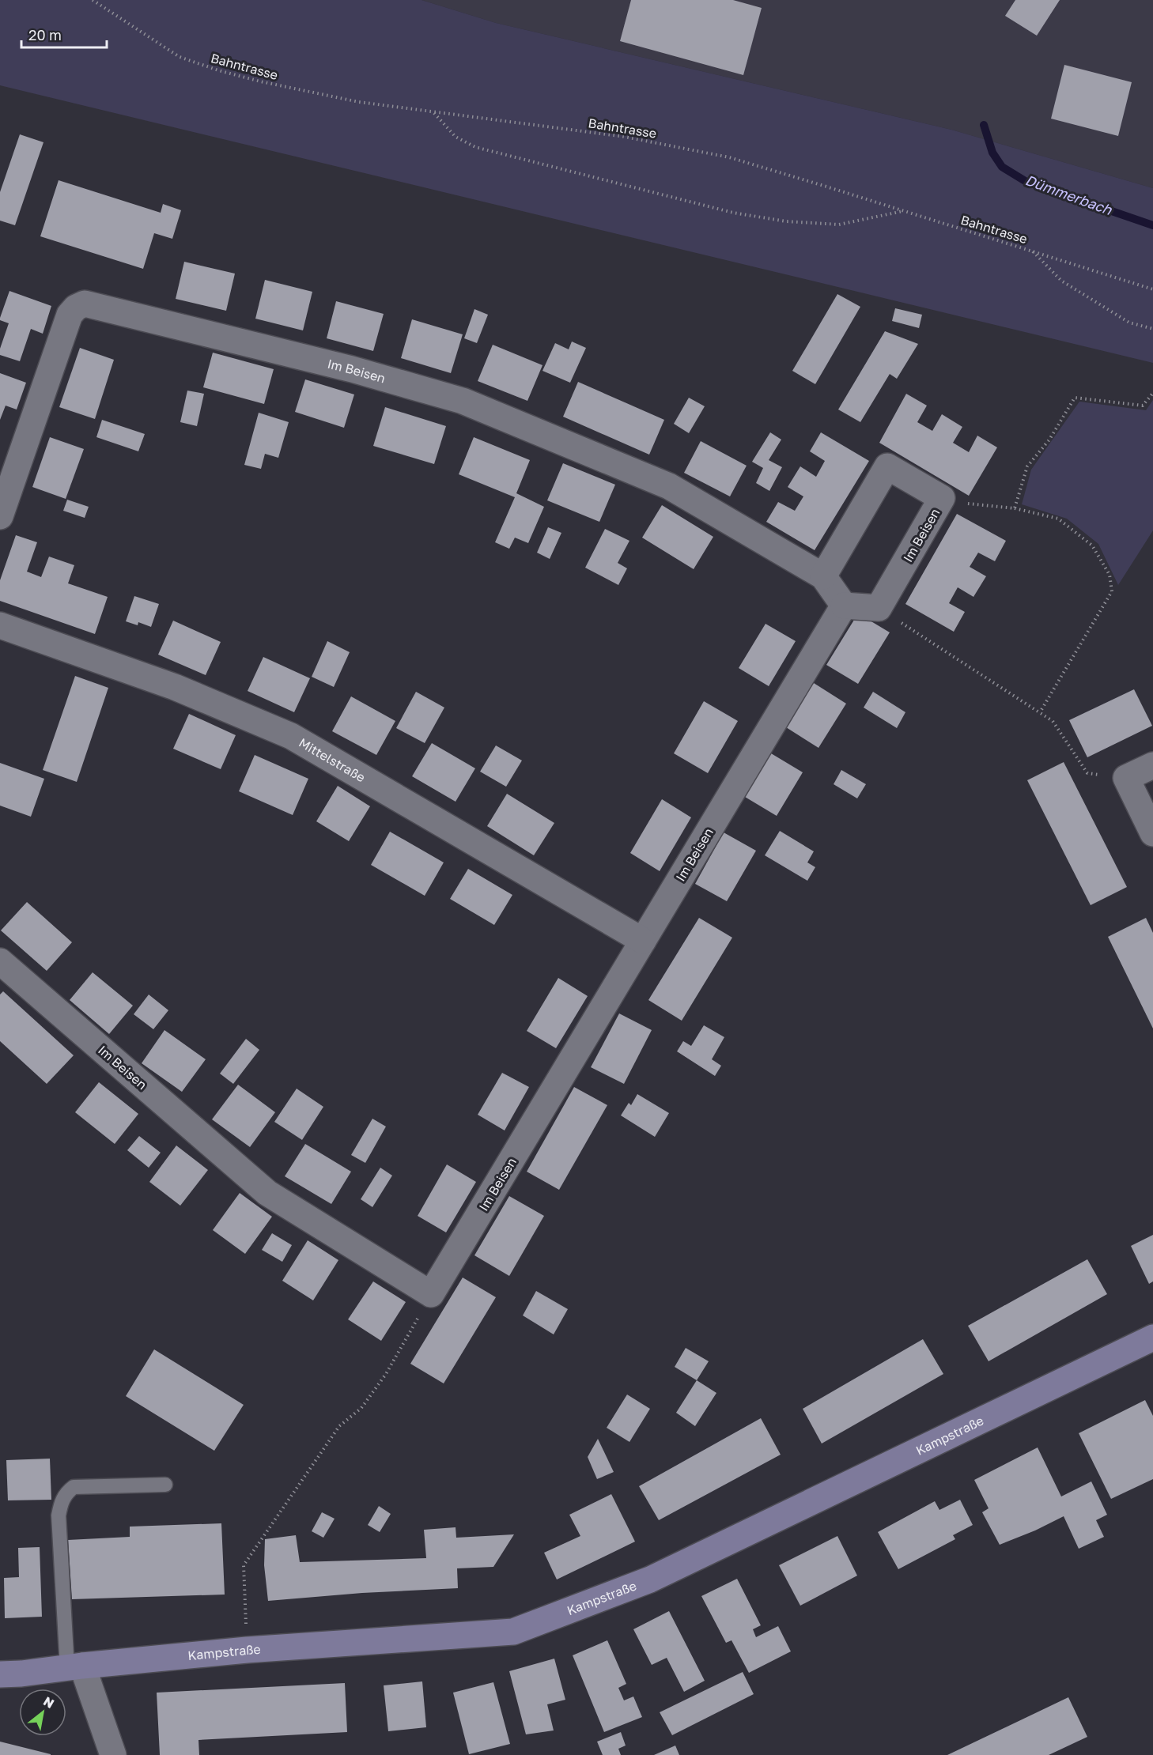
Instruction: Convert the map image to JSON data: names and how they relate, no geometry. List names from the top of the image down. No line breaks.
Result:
{"streets":{"street":["Im Beisen","Mittelstraße","Kampstraße"],"path":["Bahntrasse"]},"crossings":[["Im Beisen","Mittelstraße"]],"water":["Dümmerbach"],"scale_bar":"20 m","north":"top right"}
